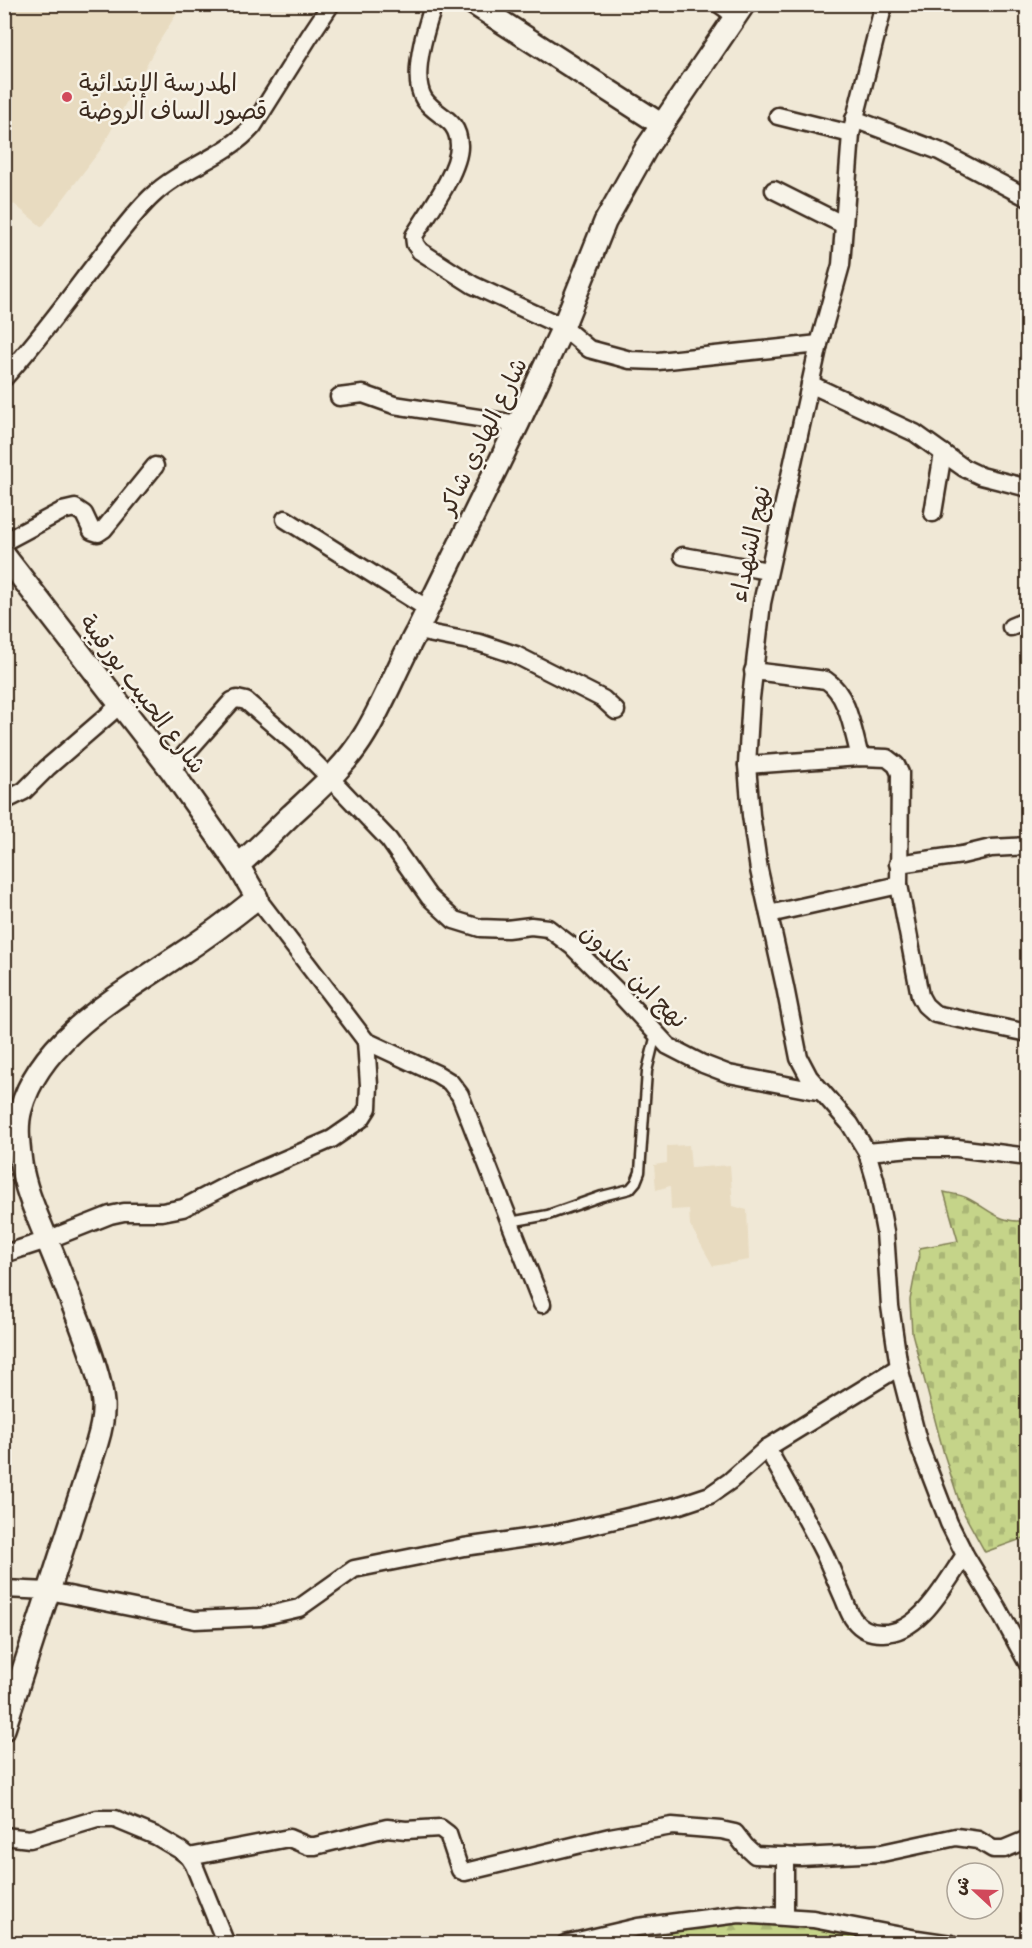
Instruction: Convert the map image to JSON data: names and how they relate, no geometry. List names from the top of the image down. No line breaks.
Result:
{"streets":{"street":["شارع الهادي شاكر","نهج الشهداء","شارع الحبيب بورقيبة","نهج ابن خلدون"]},"crossings":[["شارع الهادي شاكر","شارع الحبيب بورقيبة"],["شارع الهادي شاكر","نهج ابن خلدون"],["نهج الشهداء","نهج ابن خلدون"],["شارع الحبيب بورقيبة","نهج ابن خلدون"]],"places":["المدرسة الإبتدائية قصور الساف الروضة"],"north":"left"}
